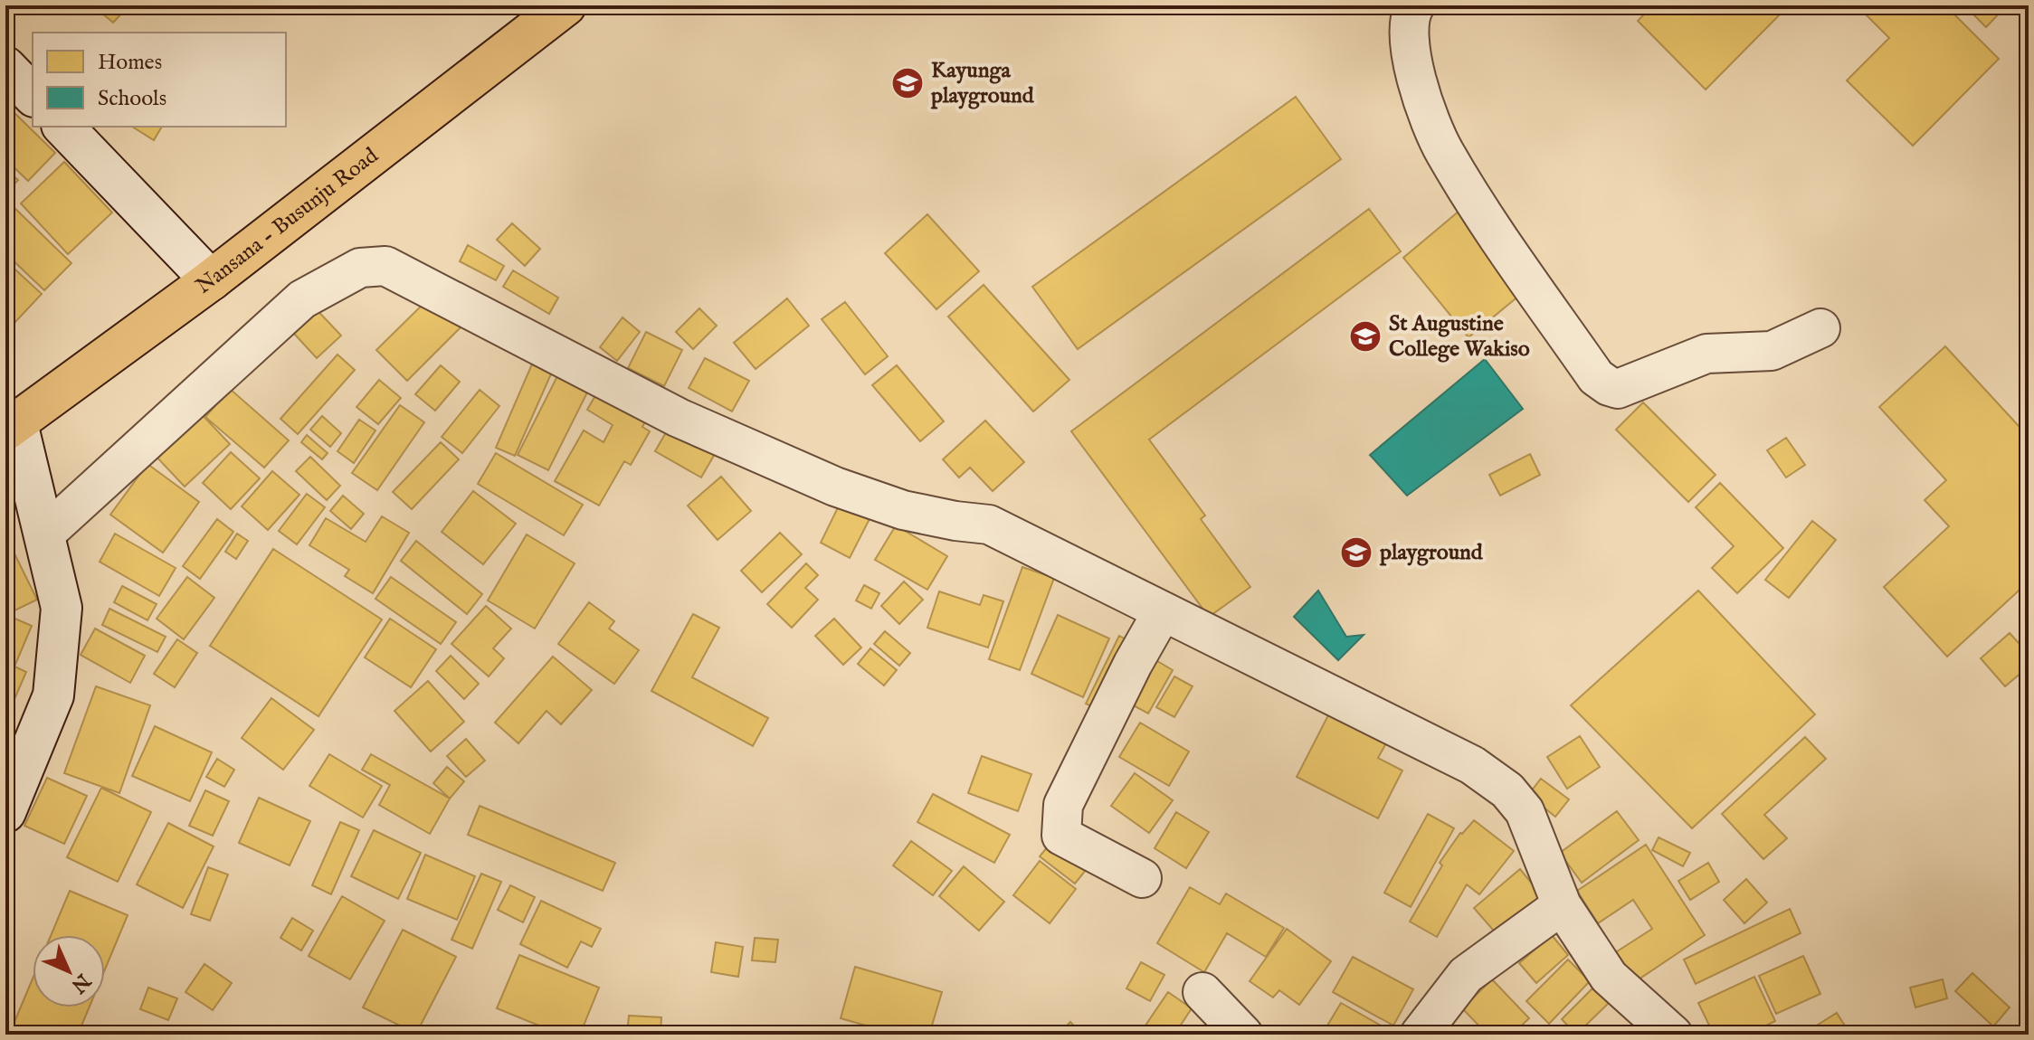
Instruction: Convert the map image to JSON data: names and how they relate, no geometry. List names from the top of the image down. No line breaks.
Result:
{"streets":{"main road":["Nansana - Busunju Road"]},"places":{"school or university":["Kayunga playground","St Augustine College Wakiso","playground"]},"legend":["Homes","Schools"],"north":"bottom right"}
